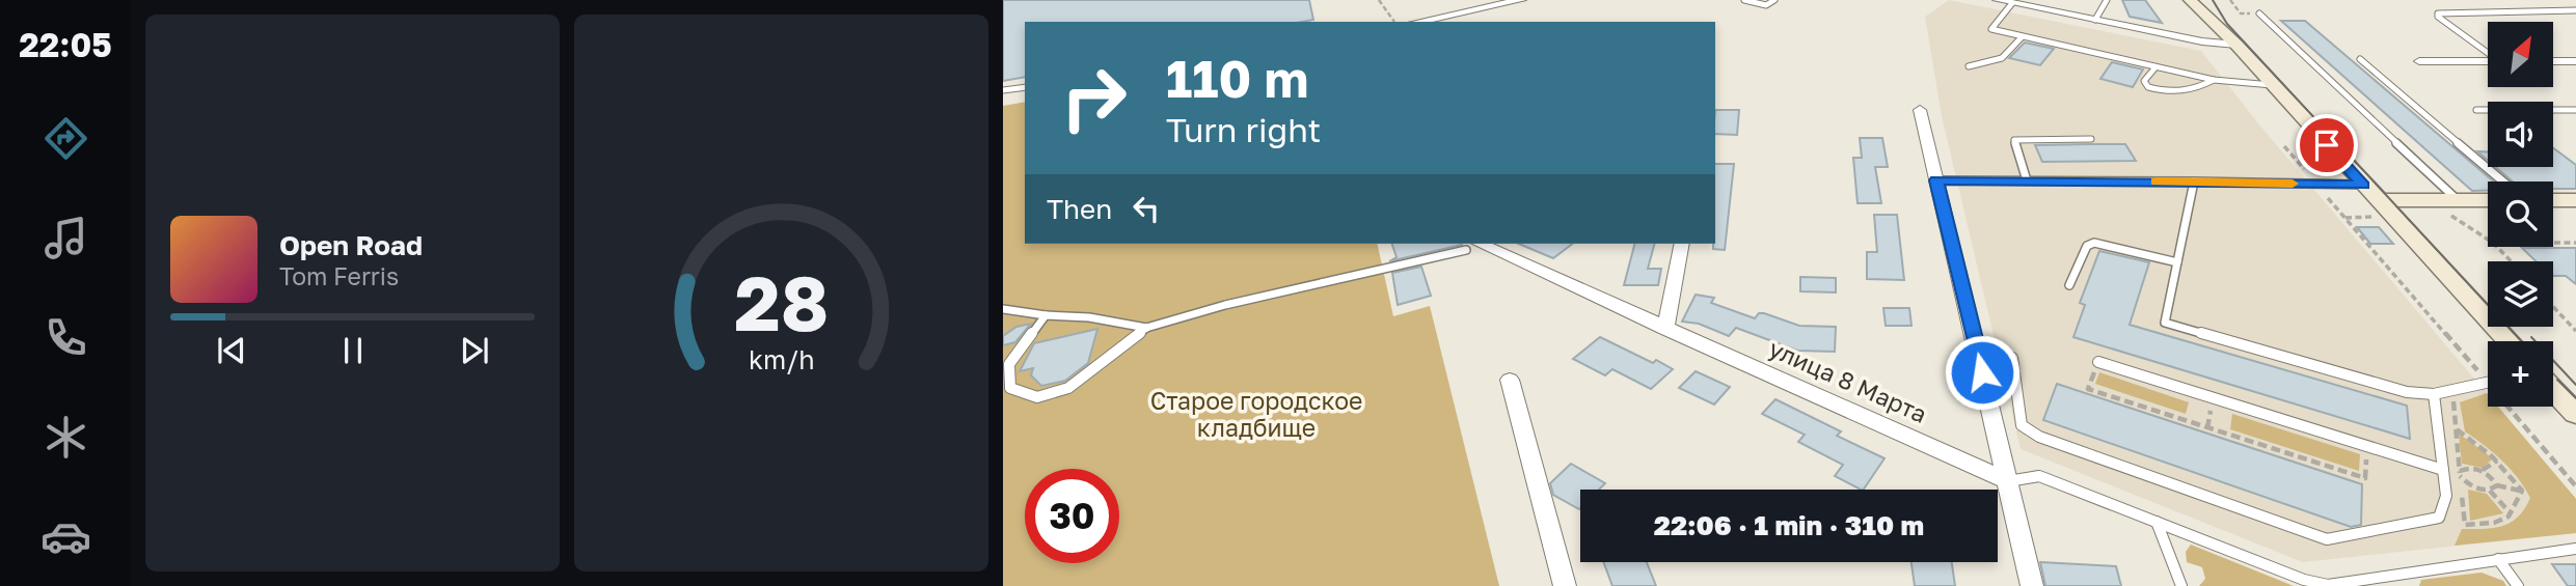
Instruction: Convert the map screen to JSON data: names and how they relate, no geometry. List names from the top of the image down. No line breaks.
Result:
{"streets":{"street":["улица 8 Марта"]},"parks":["Старое городское кладбище"],"north":"top right","page":{"tabs":"22:05","map_buttons":"+","turn":["110 m","Turn right"],"then":"Then","song":["Open Road","Tom Ferris"],"limit":"30","trip":"22:06 · 1 min · 310 m","gauge":["28","km/h"]}}
